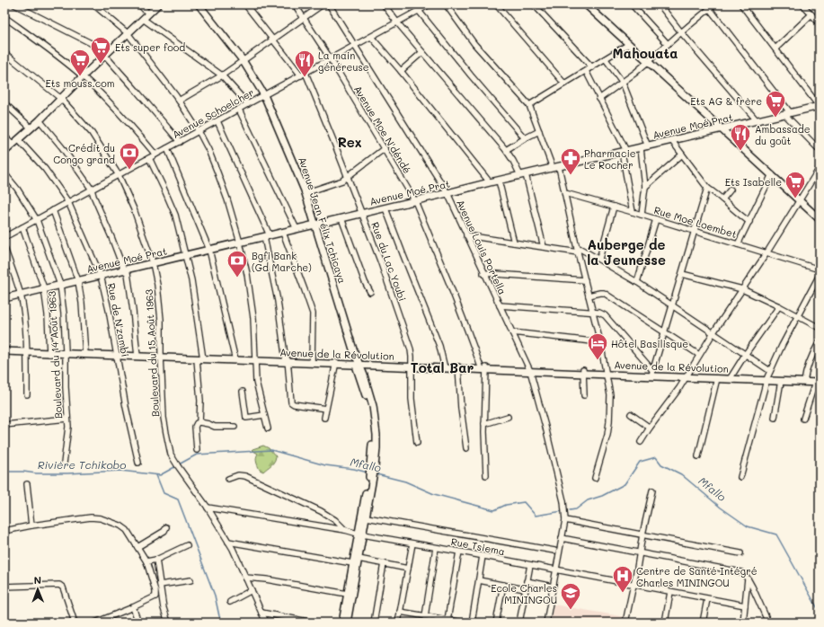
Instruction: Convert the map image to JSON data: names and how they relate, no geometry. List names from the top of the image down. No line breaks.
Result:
{"streets":{"street":["Avenue Schoelcher","Avenue Moé Prat","Avenue Moe N'déndé","Avenue Jean Félix Tchicaya","Rue Moe Loembet","Avenue Louis Portella","Rue du Lac Youbi","Rue de N'zambi","Boulevard du 15 Août 1963","Avenue de la Révolution","Boulevard du 14 Août 1963","Rue Tsiema"]},"crossings":[["Avenue Schoelcher","Avenue Moe N'déndé"],["Avenue Schoelcher","Avenue Jean Félix Tchicaya"],["Avenue Schoelcher","Avenue Louis Portella"],["Avenue Schoelcher","Rue du Lac Youbi"],["Avenue Schoelcher","Rue de N'zambi"],["Avenue Schoelcher","Boulevard du 15 Août 1963"],["Avenue Schoelcher","Boulevard du 14 Août 1963"],["Avenue Moé Prat","Avenue Moe N'déndé"],["Avenue Moé Prat","Avenue Jean Félix Tchicaya"],["Avenue Moé Prat","Avenue Louis Portella"],["Avenue Moé Prat","Rue du Lac Youbi"],["Avenue Moé Prat","Rue de N'zambi"],["Avenue Moé Prat","Boulevard du 15 Août 1963"],["Avenue Moé Prat","Boulevard du 14 Août 1963"],["Avenue Moe N'déndé","Avenue de la Révolution"],["Avenue Jean Félix Tchicaya","Avenue de la Révolution"],["Avenue Louis Portella","Avenue de la Révolution"],["Avenue Louis Portella","Rue Tsiema"],["Rue du Lac Youbi","Avenue de la Révolution"],["Rue de N'zambi","Avenue de la Révolution"],["Boulevard du 15 Août 1963","Avenue de la Révolution"],["Boulevard du 15 Août 1963","Rue Tsiema"],["Avenue de la Révolution","Boulevard du 14 Août 1963"]],"districts":["Mahouata","Rex","Auberge de la Jeunesse","Total Bar"],"water":["Rivière Tchikobo","Mfallo"],"places":{"supermarket":["Ets super food","Ets mouss.com","Ets AG & frère","Ets Isabelle"],"restaurant":["La main généreuse","Ambassade du goût"],"bank":["Crédit du Congo grand","Bgfi Bank (Gd Marche)"],"pharmacy":["Pharmacie Le Rocher"],"hotel":["Hôtel Basilisque"],"hospital":["Centre de Santé Intégré Charles MININGOU"],"school or university":["Ecole Charles MININGOU"]},"north":"top"}
